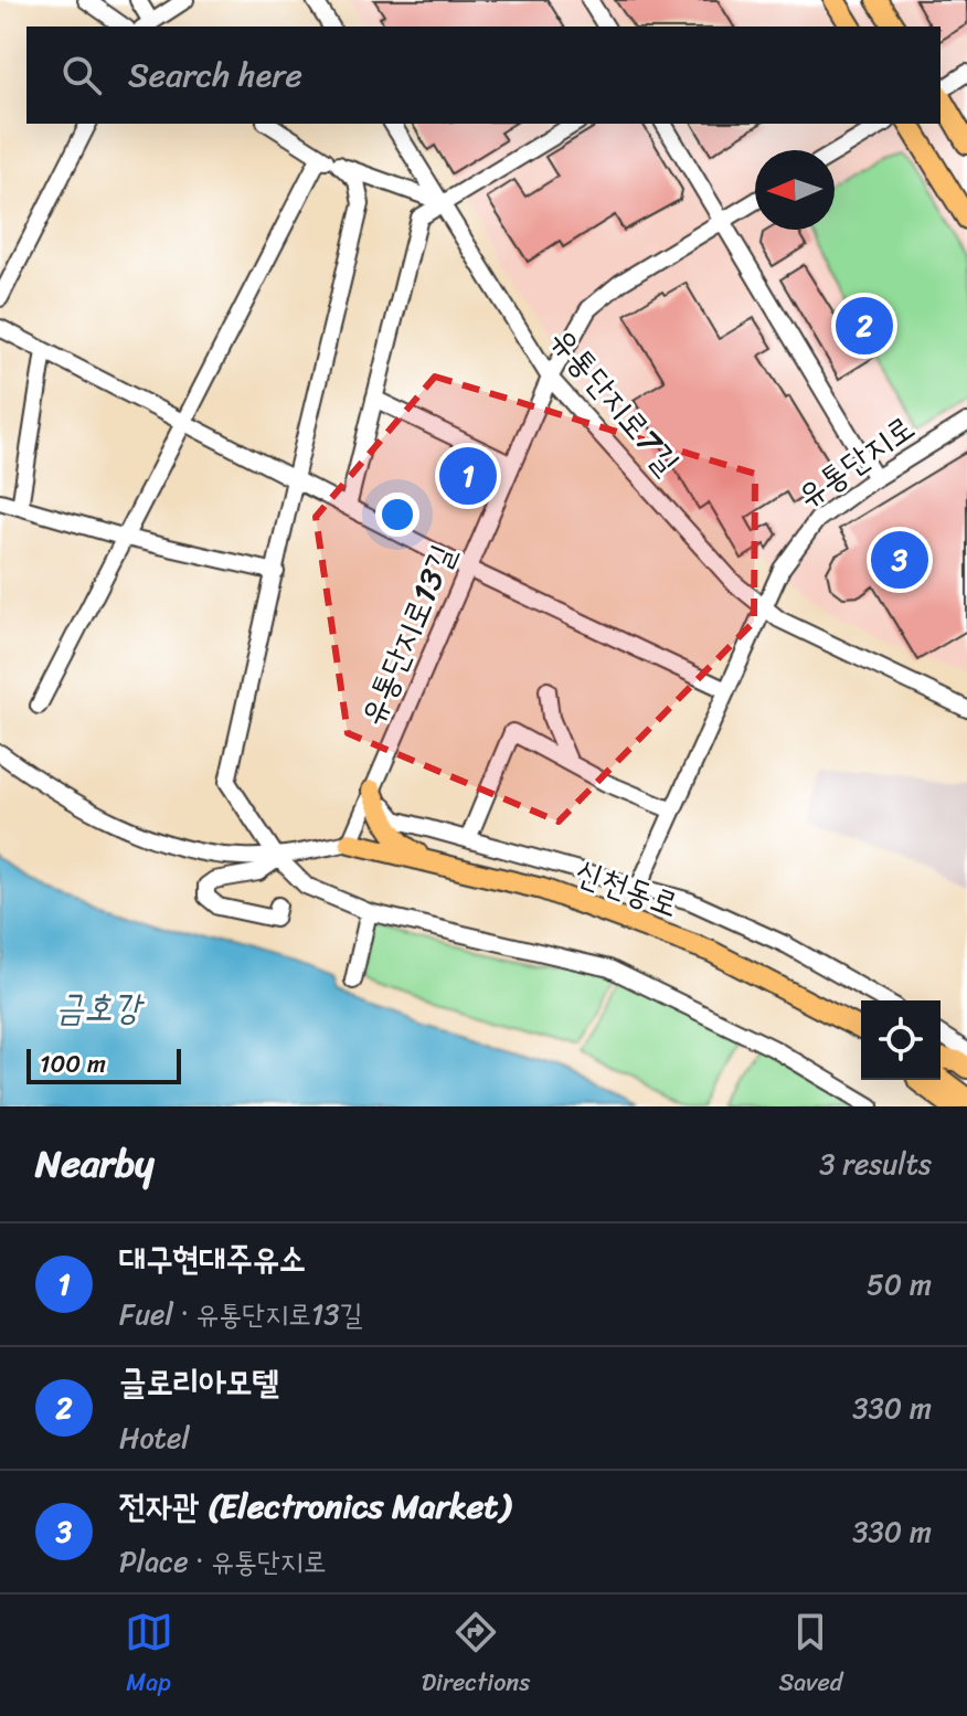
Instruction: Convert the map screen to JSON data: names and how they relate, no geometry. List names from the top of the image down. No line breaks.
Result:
{"streets":{"main road":["신천동로"],"street":["유통단지로7길","유통단지로","유통단지로13길"]},"crossings":[["유통단지로7길","유통단지로"],["유통단지로7길","유통단지로13길"],["유통단지로13길","신천동로"]],"water":["금호강"],"scale_bar":"100 m","north":"left","page":{"search":"Search here","pins":["2","1","3"],"scale":"100 m","heading":["Nearby","3 results"],"list":[{"mark":"1","name":"대구현대주유소","note":"Fuel · 유통단지로13길","value":"50 m"},{"mark":"2","name":"글로리아모텔","note":"Hotel","value":"330 m"},{"mark":"3","name":"전자관 (Electronics Market)","note":"Place · 유통단지로","value":"330 m"}],"nav":["Map","Directions","Saved"]}}
